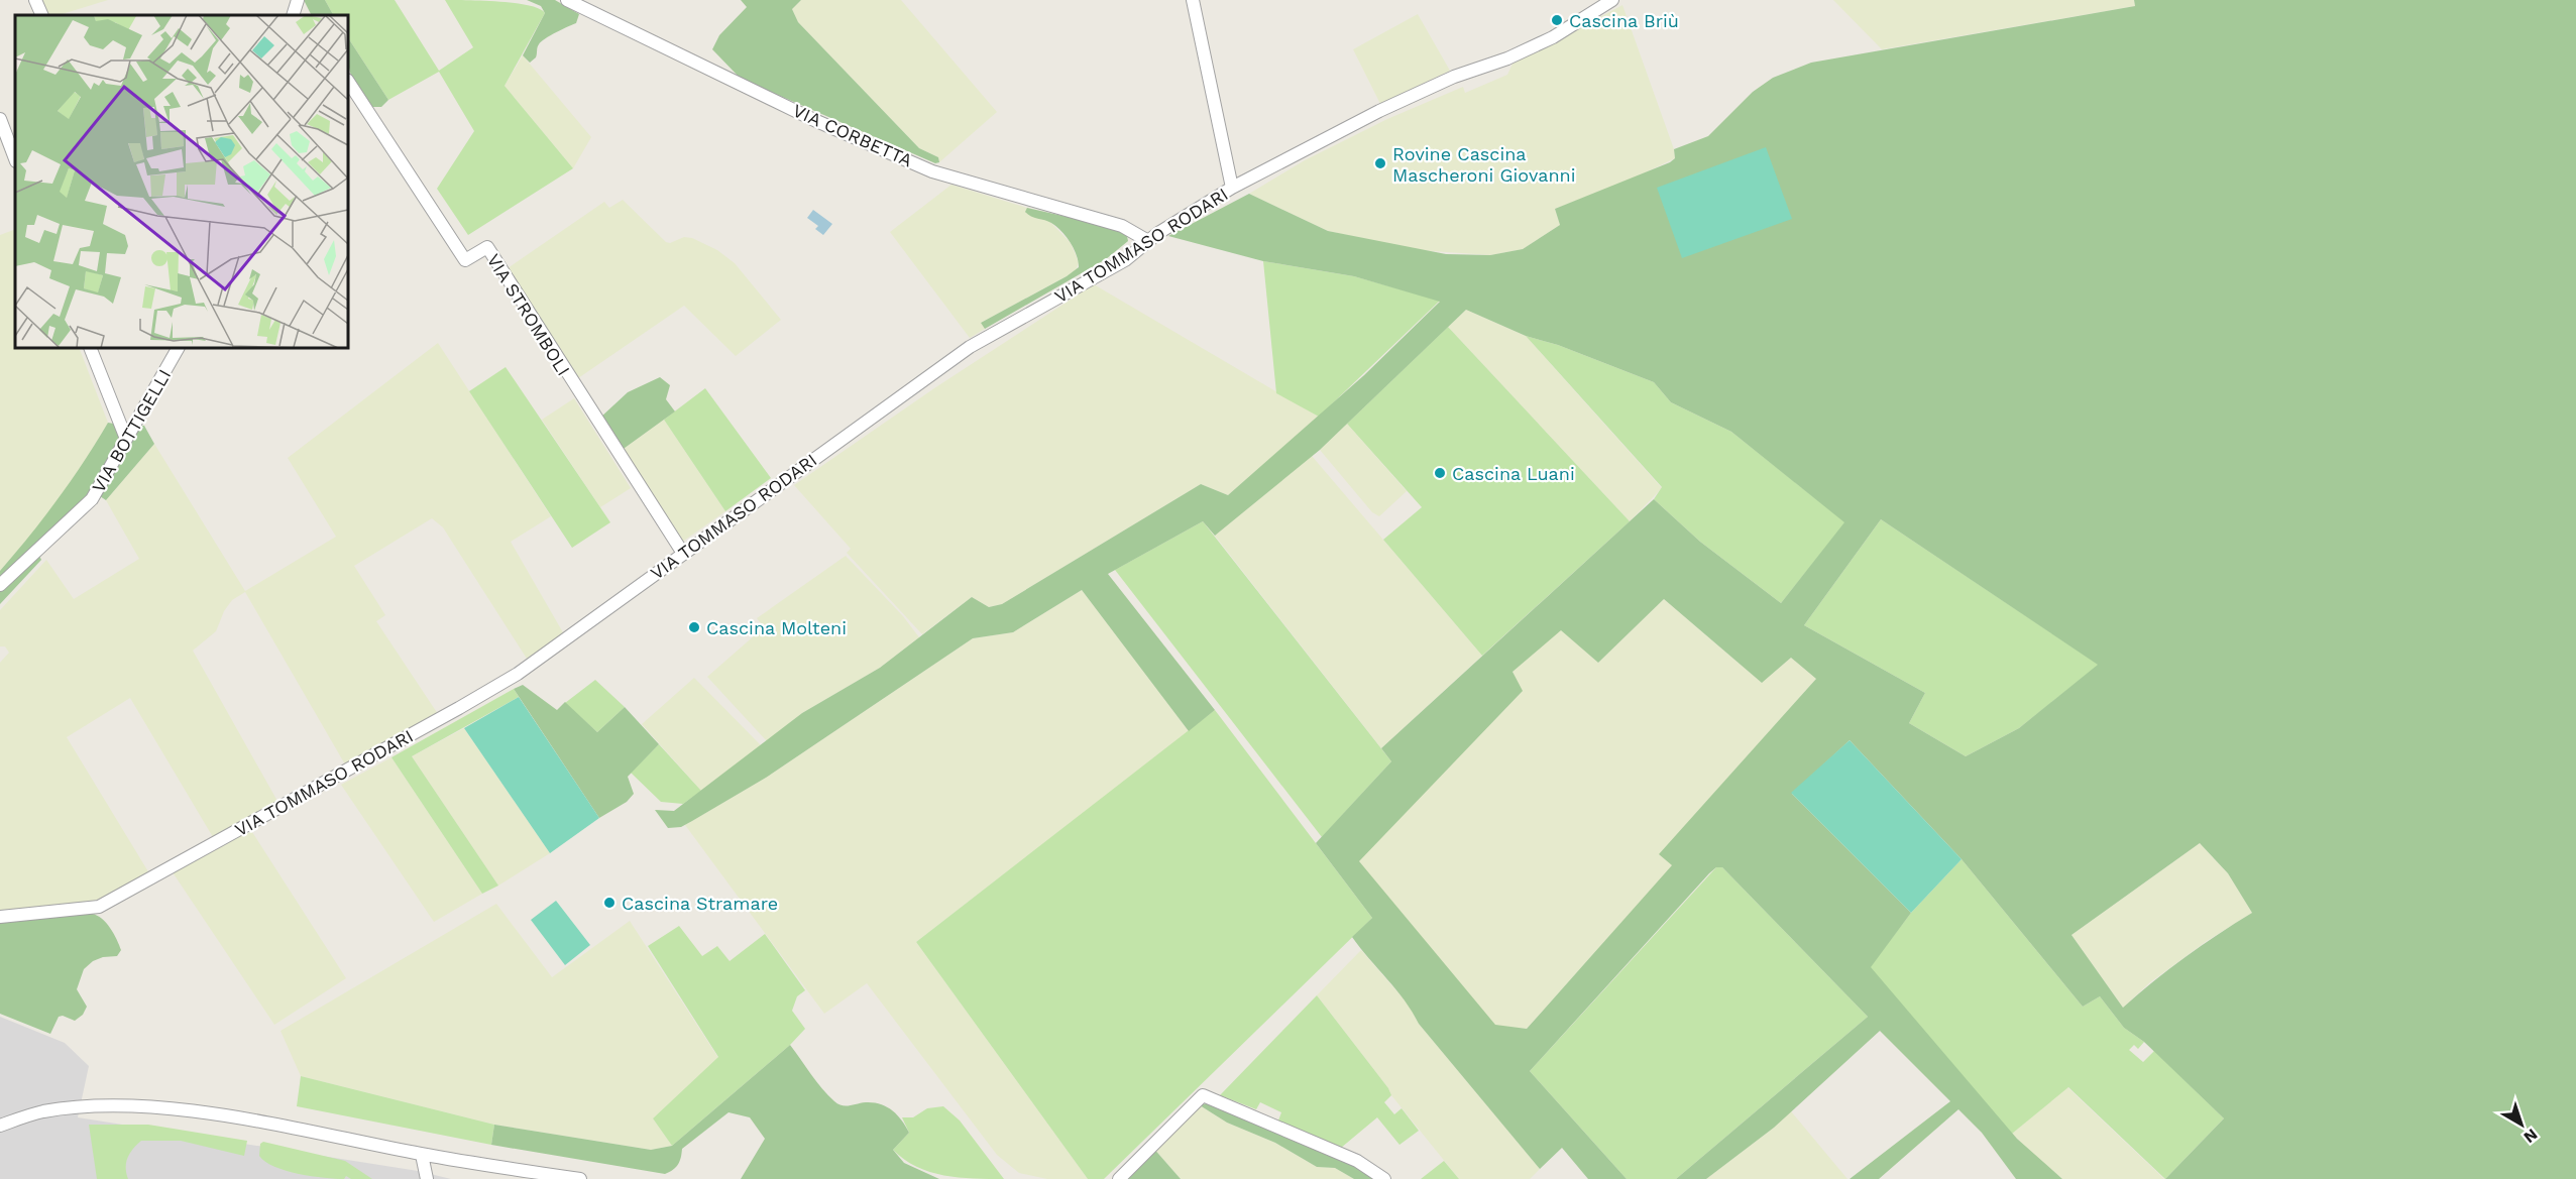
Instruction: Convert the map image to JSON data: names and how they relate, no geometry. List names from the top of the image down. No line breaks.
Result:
{"streets":{"street":["VIA CORBETTA","VIA TOMMASO RODARI","VIA STROMBOLI","VIA BOTTIGELLI"]},"crossings":[["VIA CORBETTA","VIA TOMMASO RODARI"],["VIA TOMMASO RODARI","VIA STROMBOLI"]],"places":["Cascina Briù","Rovine Cascina Mascheroni Giovanni","Cascina Luani","Cascina Molteni","Cascina Stramare"],"north":"bottom right"}
